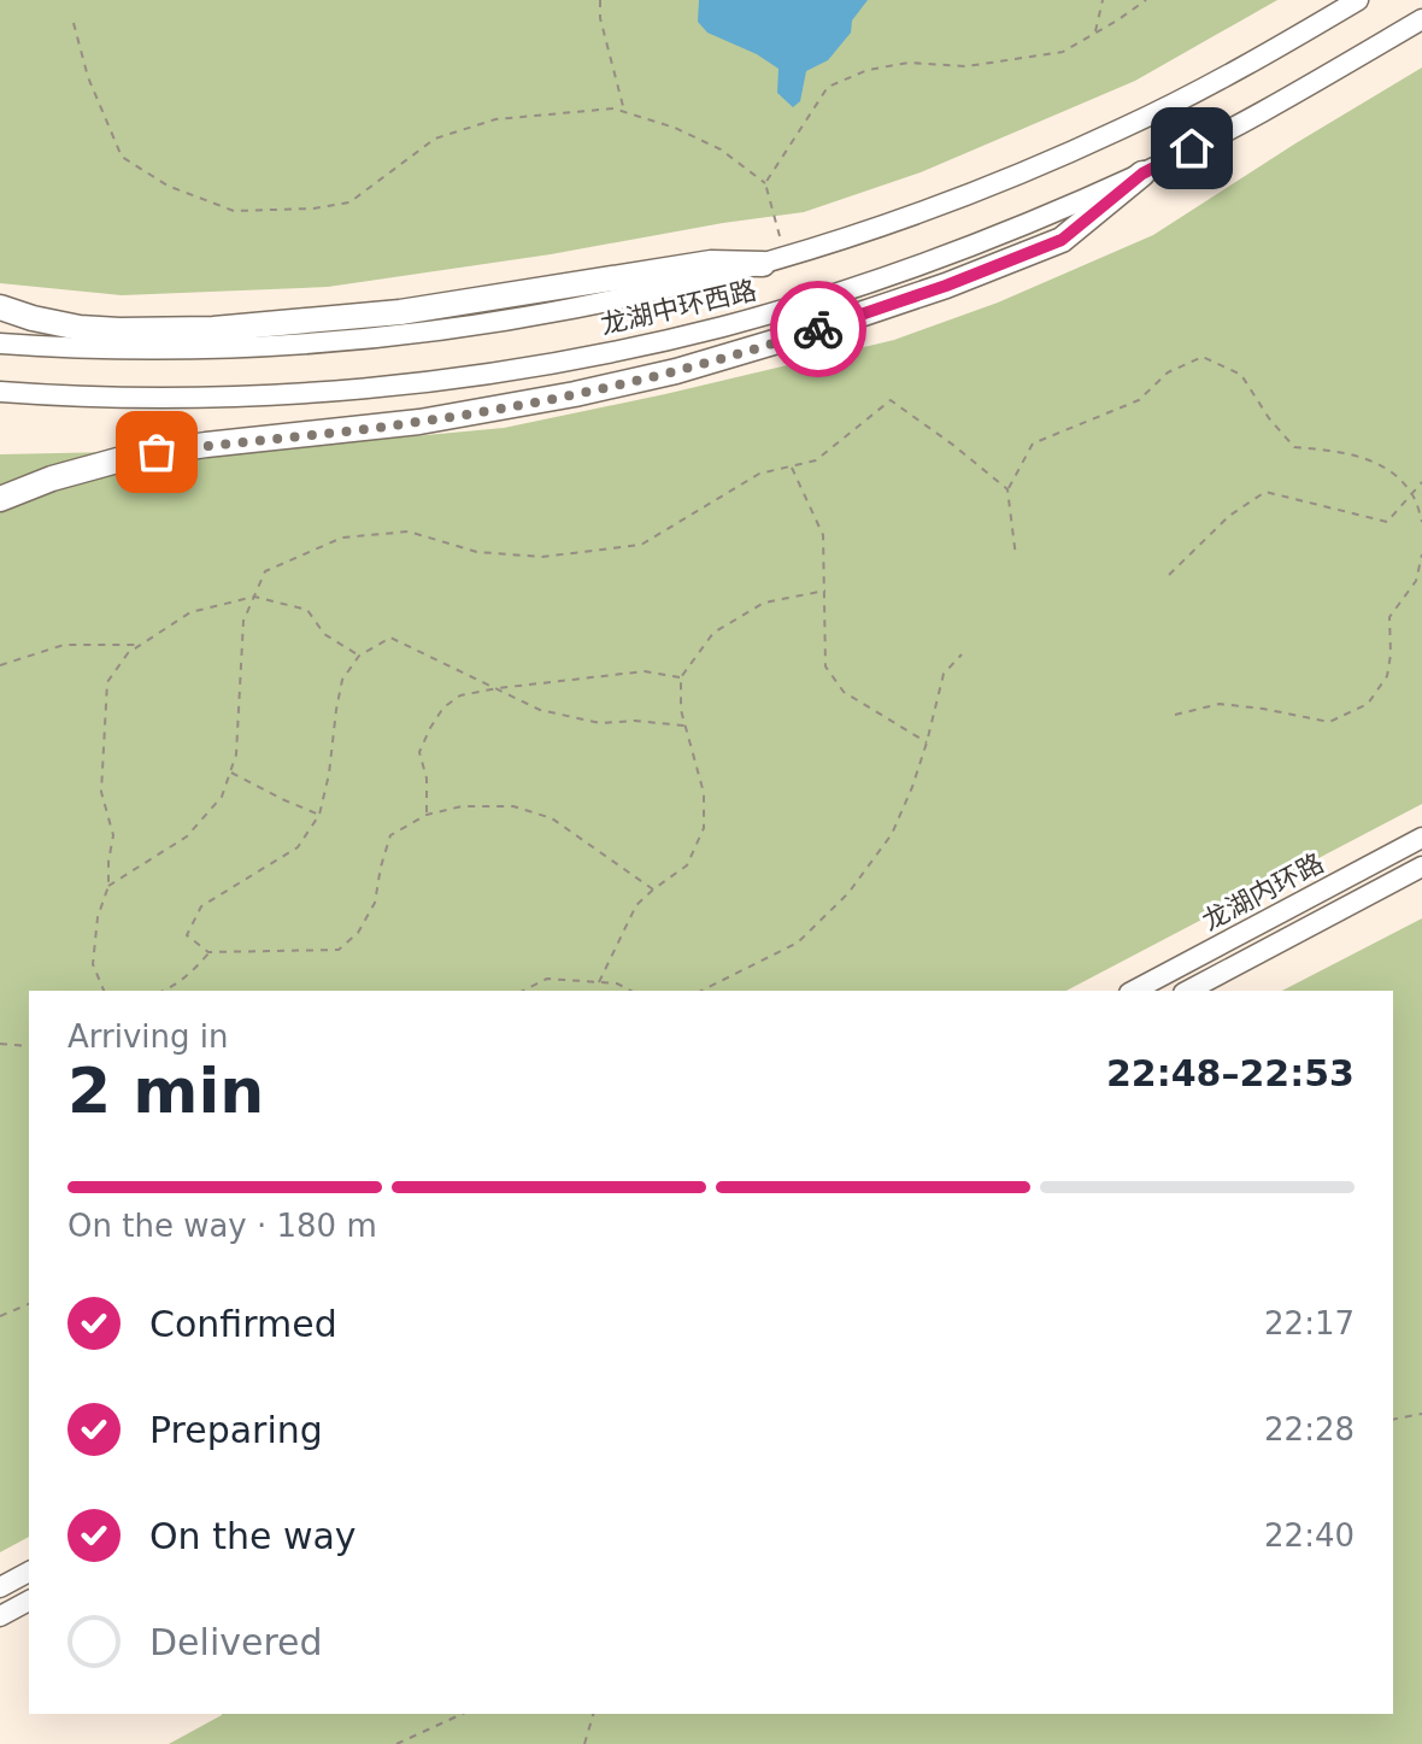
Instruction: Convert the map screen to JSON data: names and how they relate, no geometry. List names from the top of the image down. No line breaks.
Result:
{"streets":{"main road":["龙湖中环西路","龙湖内环路"]},"page":{"heading":["2 min","Arriving in","22:48–22:53"],"bar":"On the way · 180 m","list":[["Confirmed","22:17"],["Preparing","22:28"],["On the way","22:40"],"Delivered"]}}
